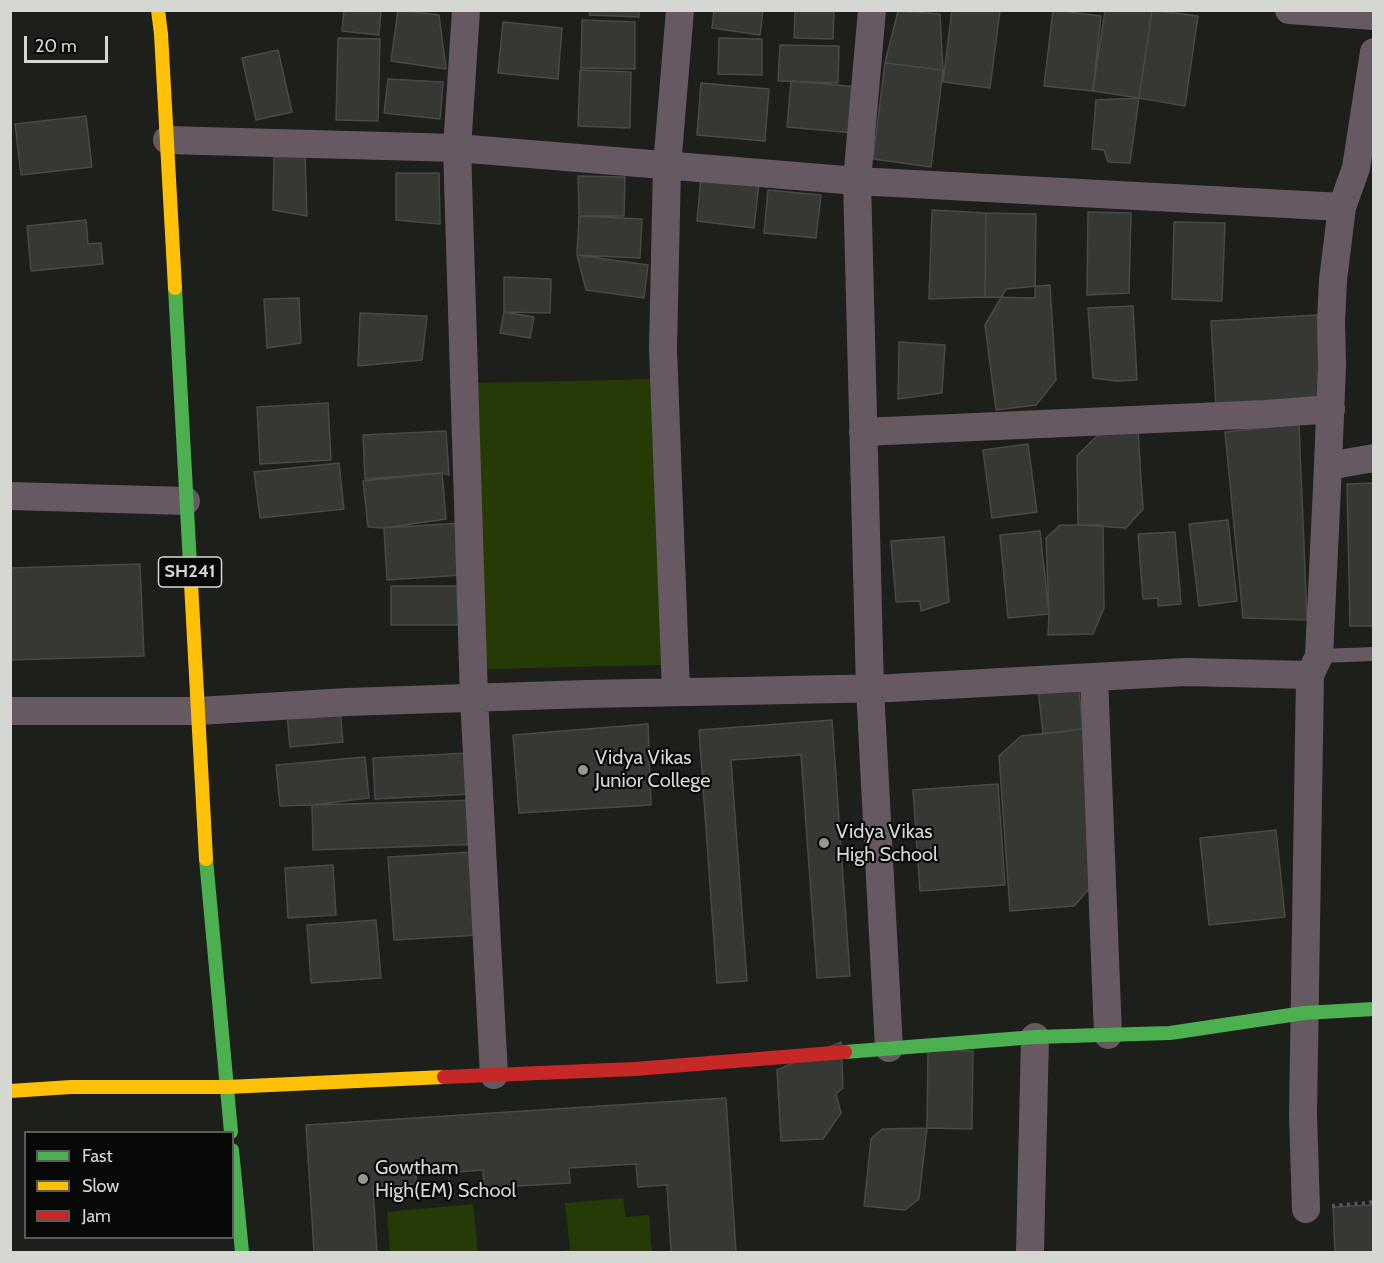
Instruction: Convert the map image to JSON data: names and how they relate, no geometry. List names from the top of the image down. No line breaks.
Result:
{"streets":{"street":["SH241"]},"places":["Vidya Vikas Junior College","Vidya Vikas High School","Gowtham High(EM) School"],"legend":["Fast","Slow","Jam"],"scale_bar":"20 m"}
